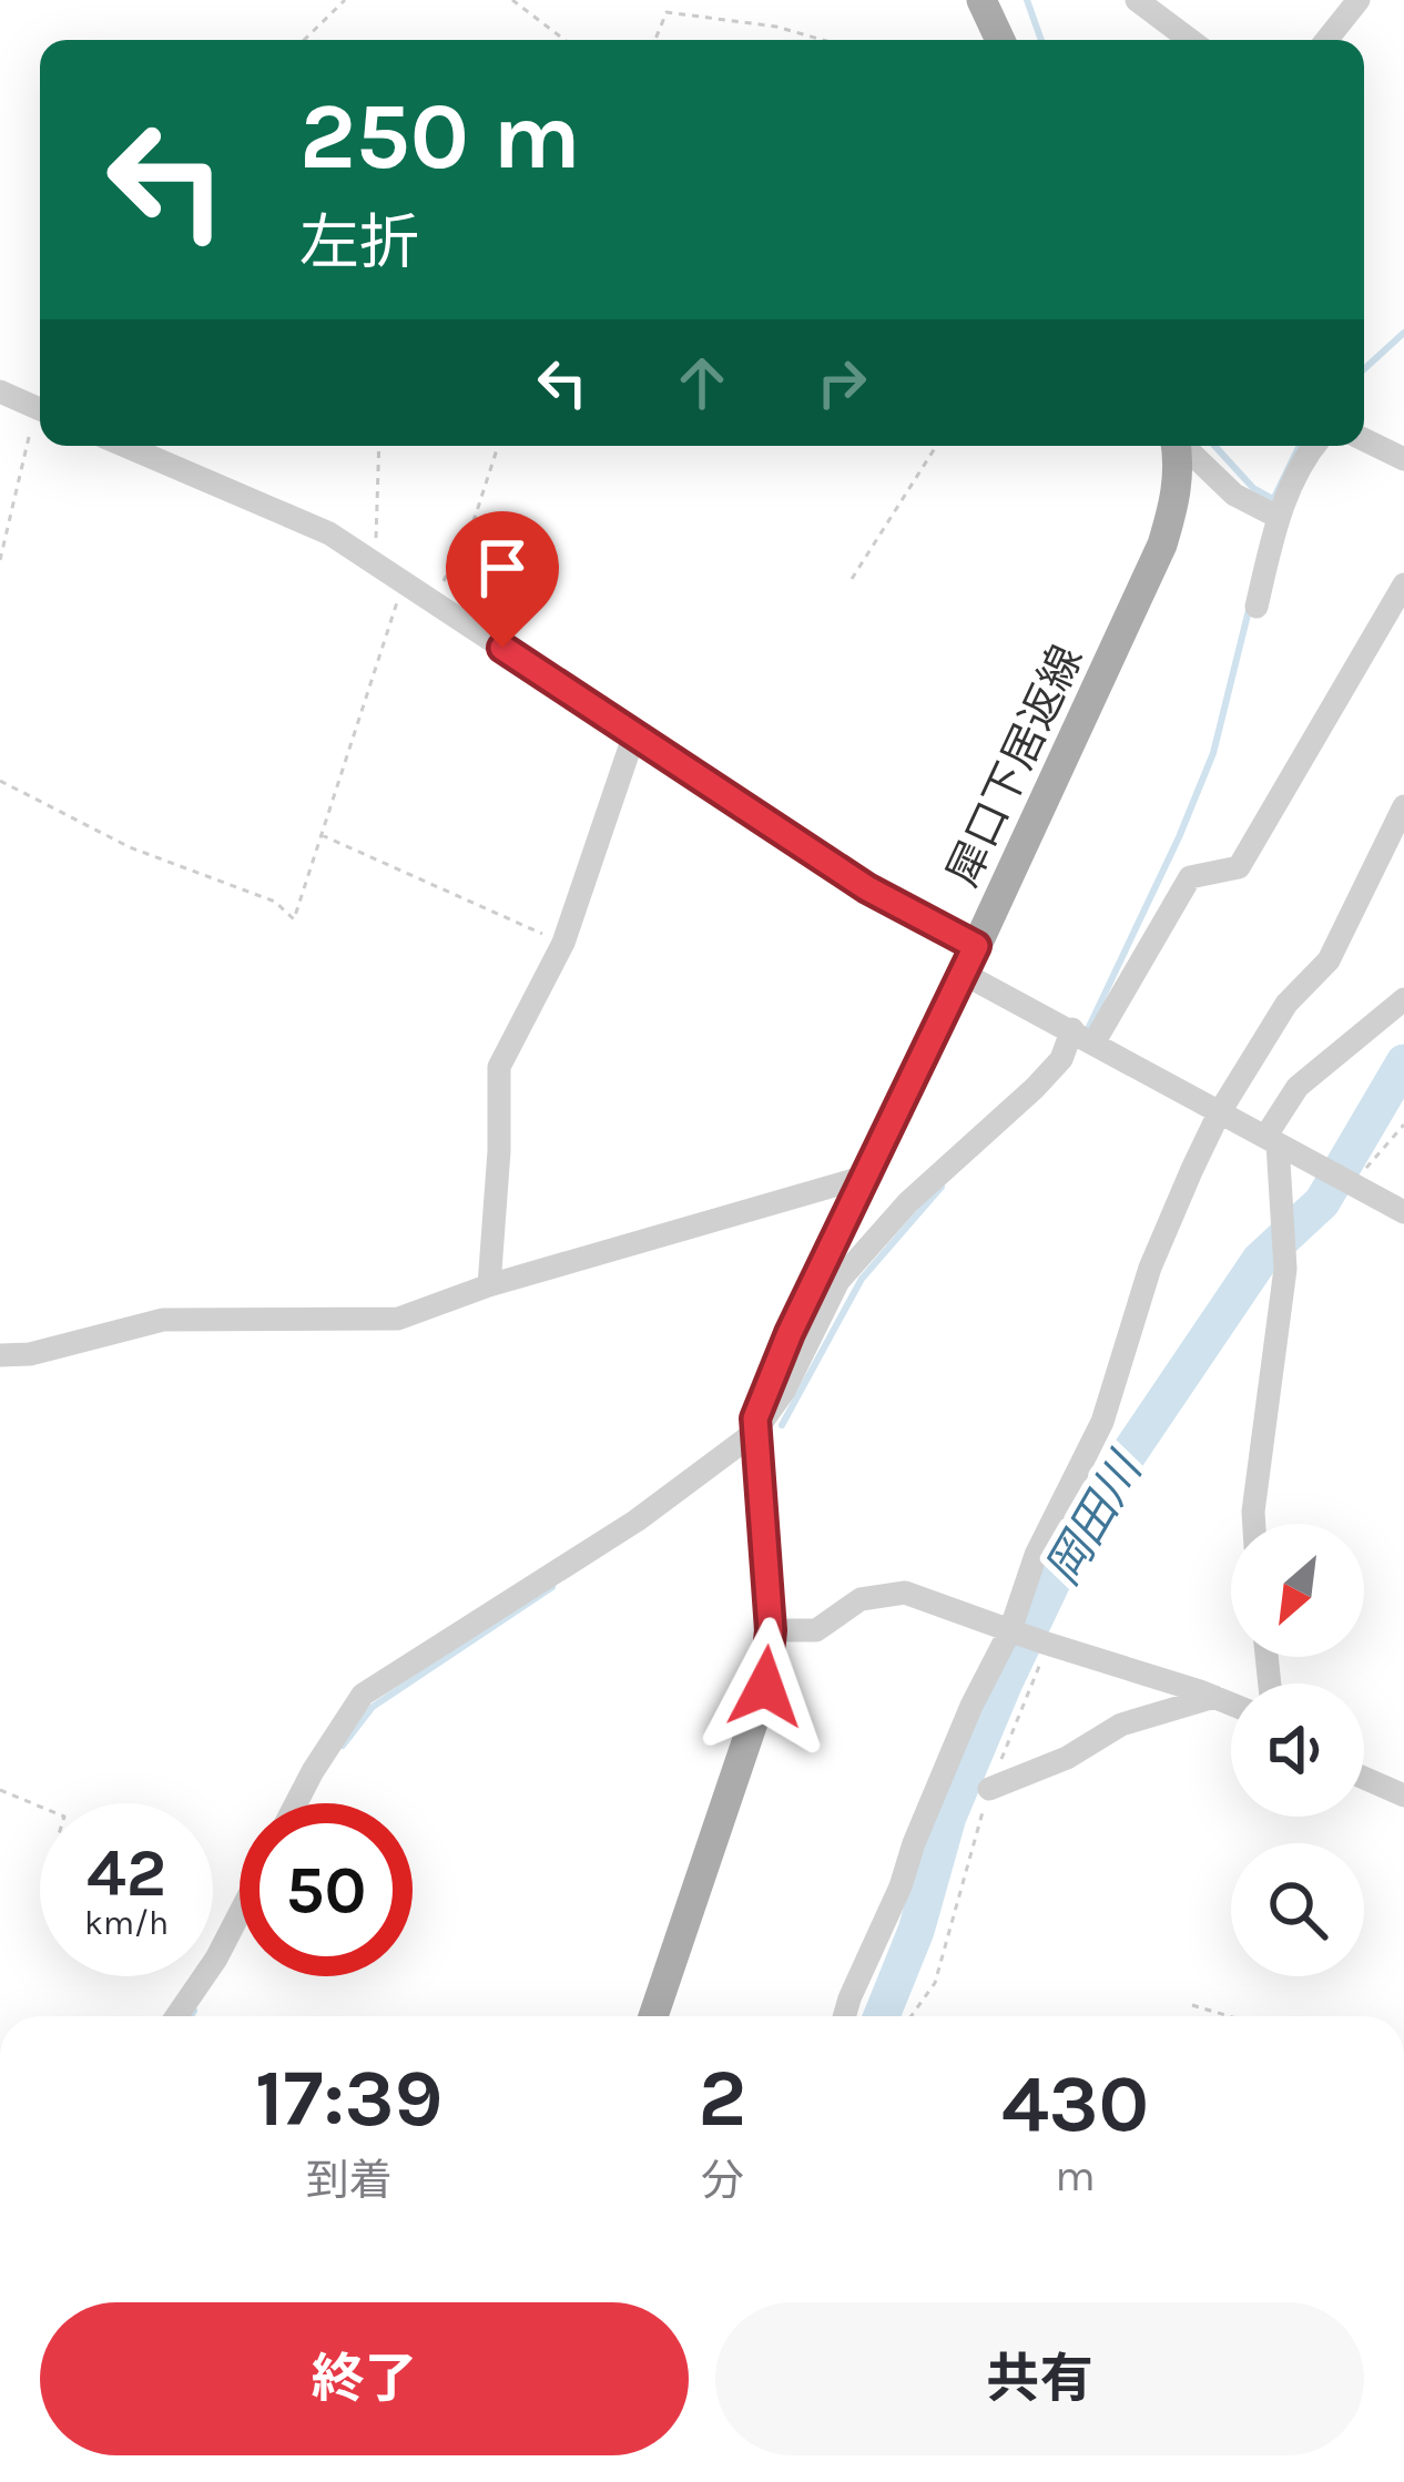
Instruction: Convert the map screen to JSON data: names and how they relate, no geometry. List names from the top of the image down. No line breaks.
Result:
{"streets":{"main road":["犀口下居返線"]},"water":["岡田川"],"north":"bottom left","page":{"turn":["250 m","左折"],"speed":"42 km/h","limit":"50","eta":["17:39","到着","2","分","430","m"],"buttons":["終了","共有"]}}
